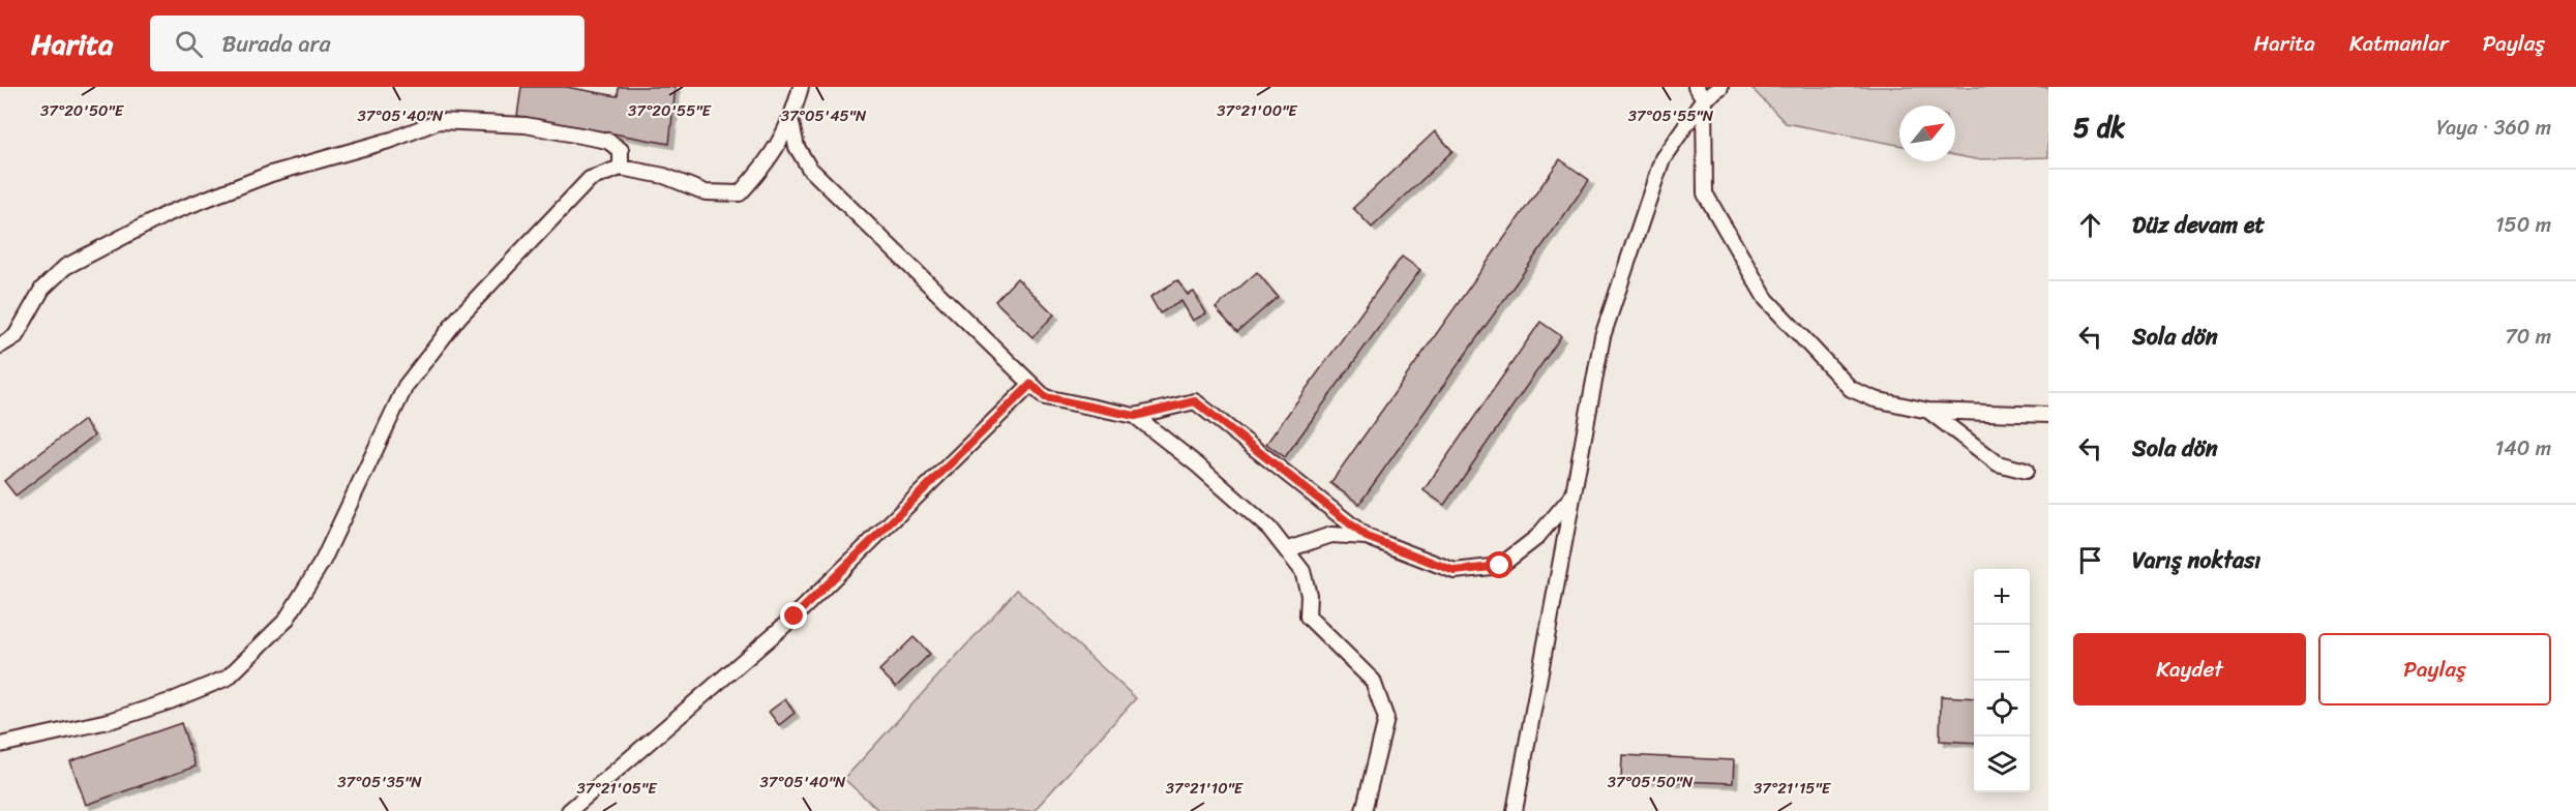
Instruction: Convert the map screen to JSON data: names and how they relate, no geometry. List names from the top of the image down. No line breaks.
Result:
{"north":"top right","page":{"header":"Harita","search":"Burada ara","nav":["Harita","Katmanlar","Paylaş"],"heading":["5 dk","Yaya · 360 m"],"list":[["Düz devam et","150 m"],["Sola dön","70 m"],["Sola dön","140 m"],"Varış noktası"],"map_buttons":["+","−"],"buttons":["Kaydet","Paylaş"]},"coordinates":["37°20'50\"E","37°21'00\"E","37°20'55\"E","37°05'40\"N","37°05'45\"N","37°05'55\"N","37°05'35\"N","37°05'50\"N","37°21'05\"E","37°21'10\"E","37°21'15\"E"]}
